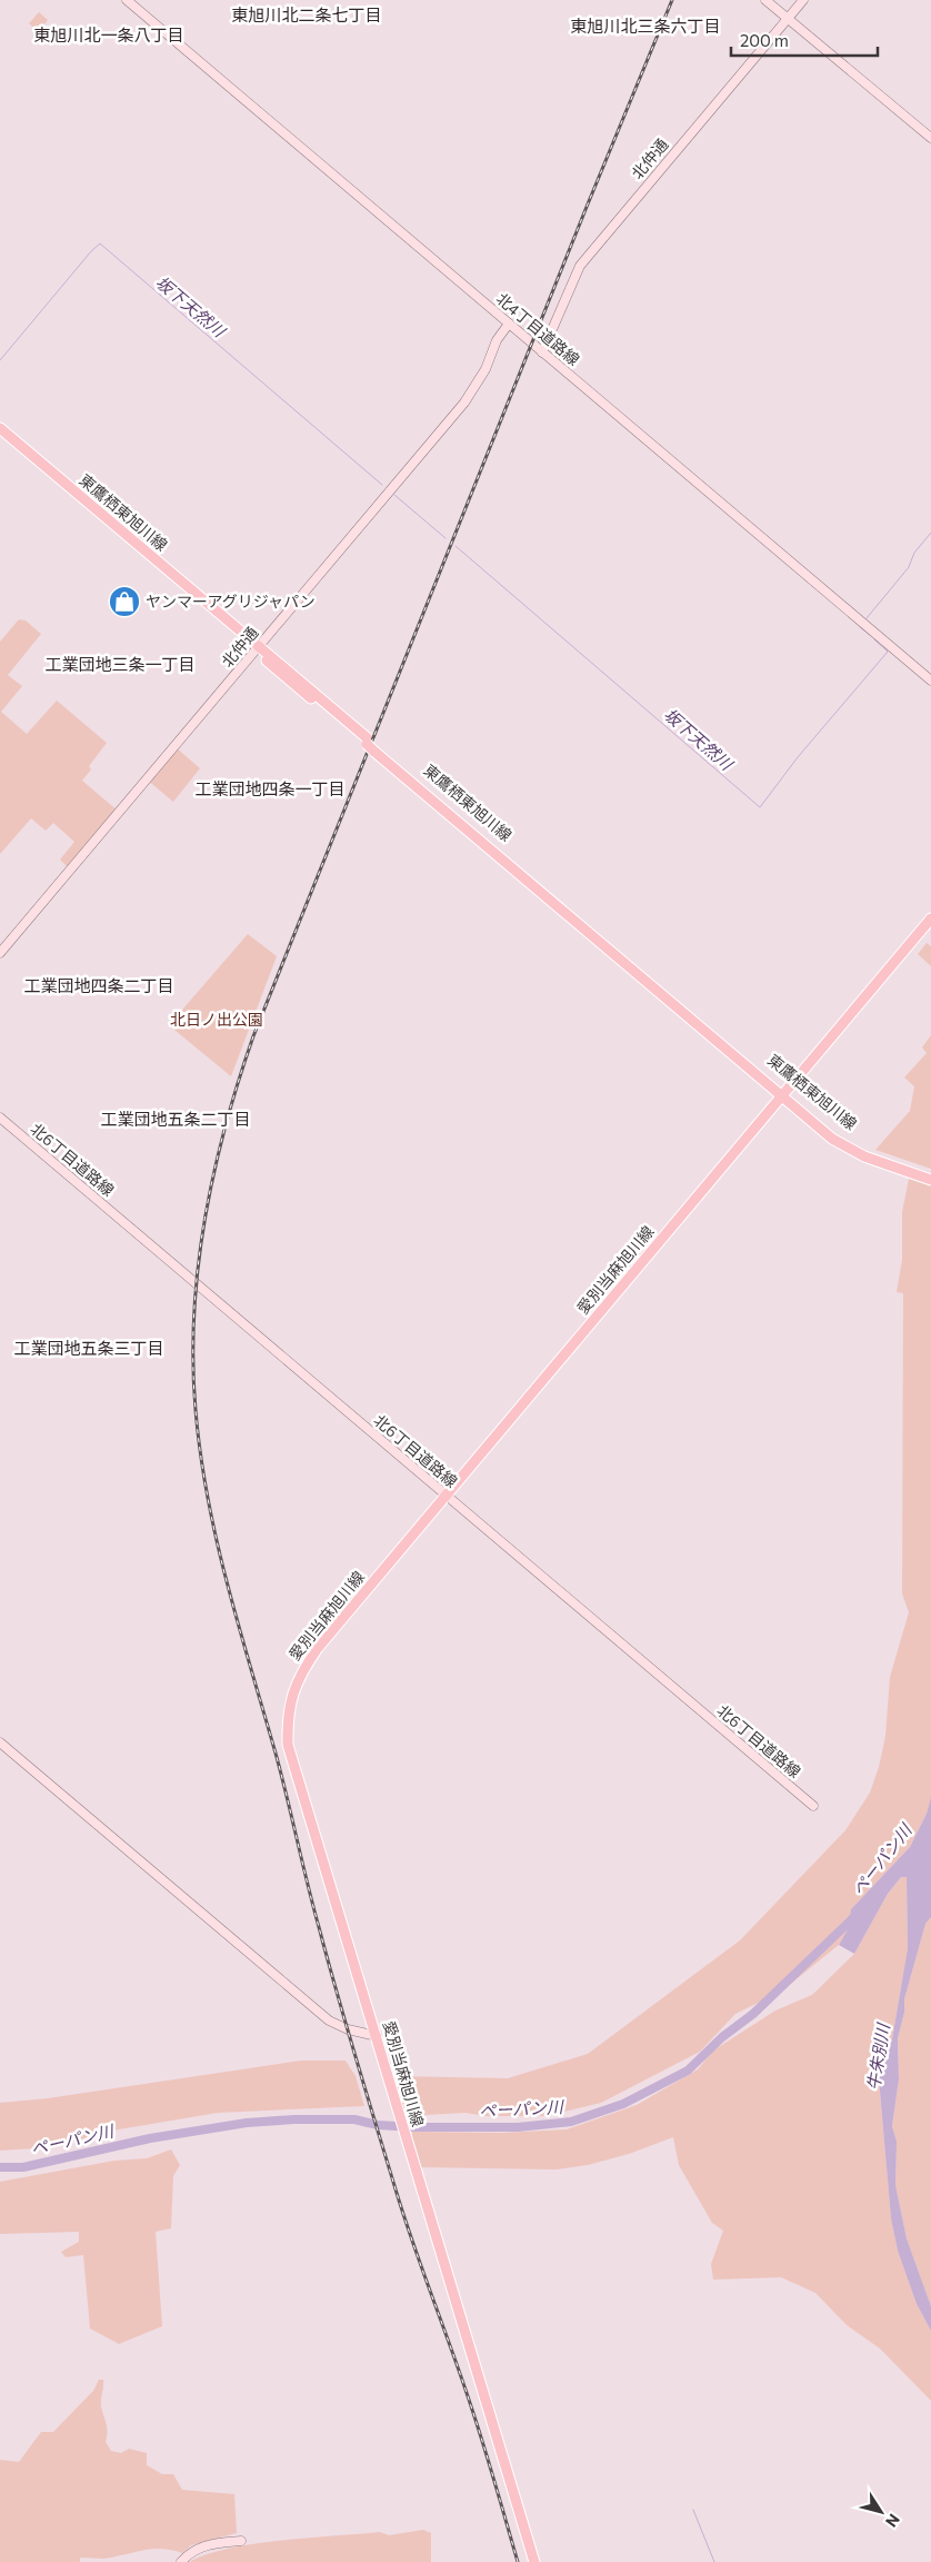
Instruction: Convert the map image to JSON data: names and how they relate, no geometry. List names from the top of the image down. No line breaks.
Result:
{"streets":{"main road":["東鷹栖東旭川線","愛別当麻旭川線"],"street":["北仲通","北4丁目道路線","北6丁目道路線"]},"crossings":[["北仲通","北4丁目道路線"],["北仲通","東鷹栖東旭川線"],["東鷹栖東旭川線","愛別当麻旭川線"],["北6丁目道路線","愛別当麻旭川線"]],"districts":["東旭川北二条七丁目","東旭川北三条六丁目","東旭川北一条八丁目","工業団地三条一丁目","工業団地四条一丁目","工業団地四条二丁目","工業団地五条二丁目","工業団地五条三丁目"],"water":["坂下天然川","ペーパン川","牛朱別川"],"parks":["北日ノ出公園"],"places":{"shop":["ヤンマーアグリジャパン"]},"scale_bar":"200 m","north":"bottom right"}
